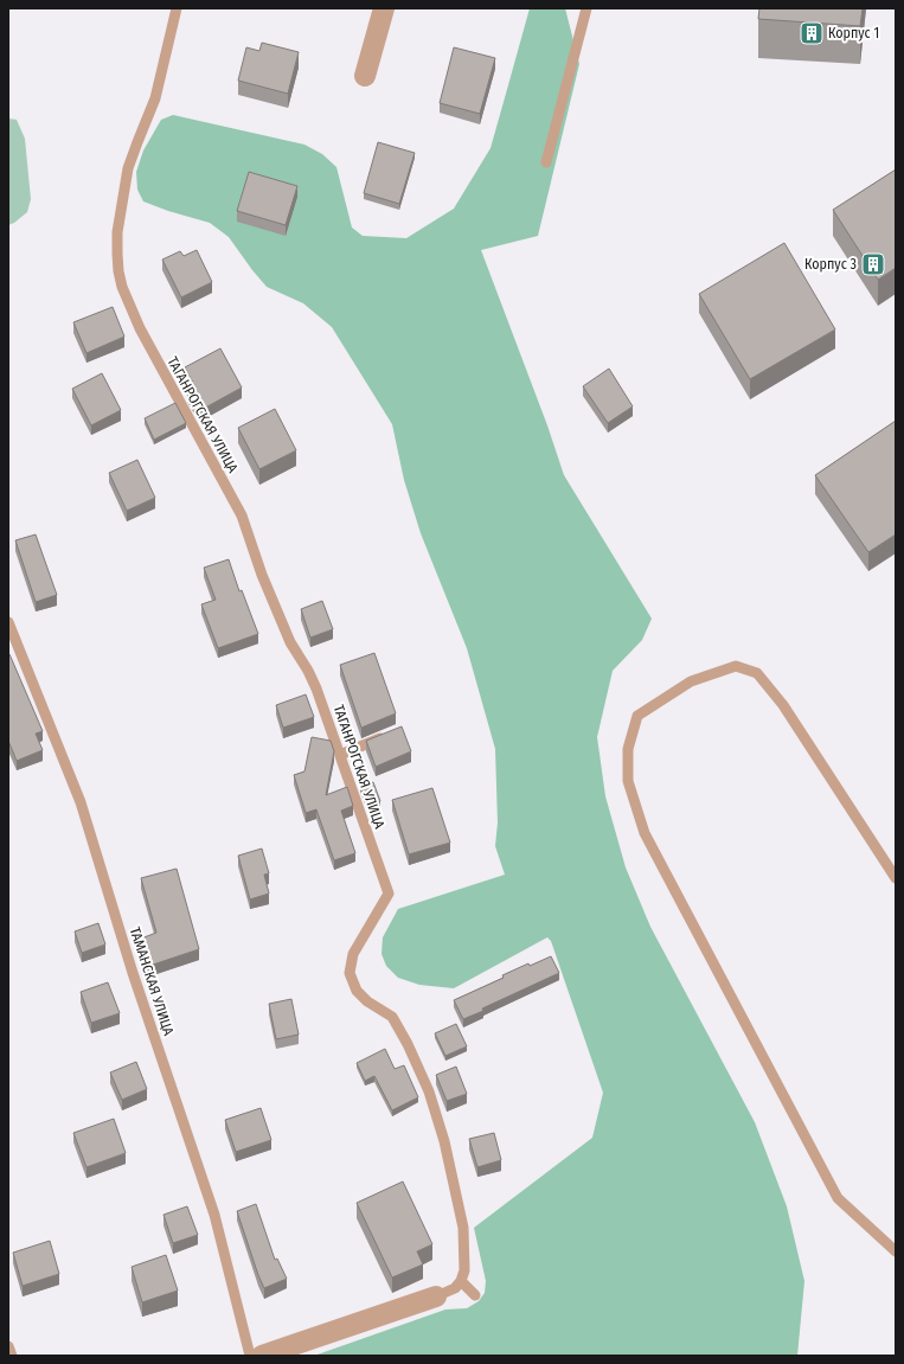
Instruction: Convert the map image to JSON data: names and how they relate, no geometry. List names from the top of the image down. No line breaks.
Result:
{"streets":{"lane":["ТАГАНРОГСКАЯ УЛИЦА","ТАМАНСКАЯ УЛИЦА"]},"places":{"building":["Корпус 1","Корпус 3"]}}
